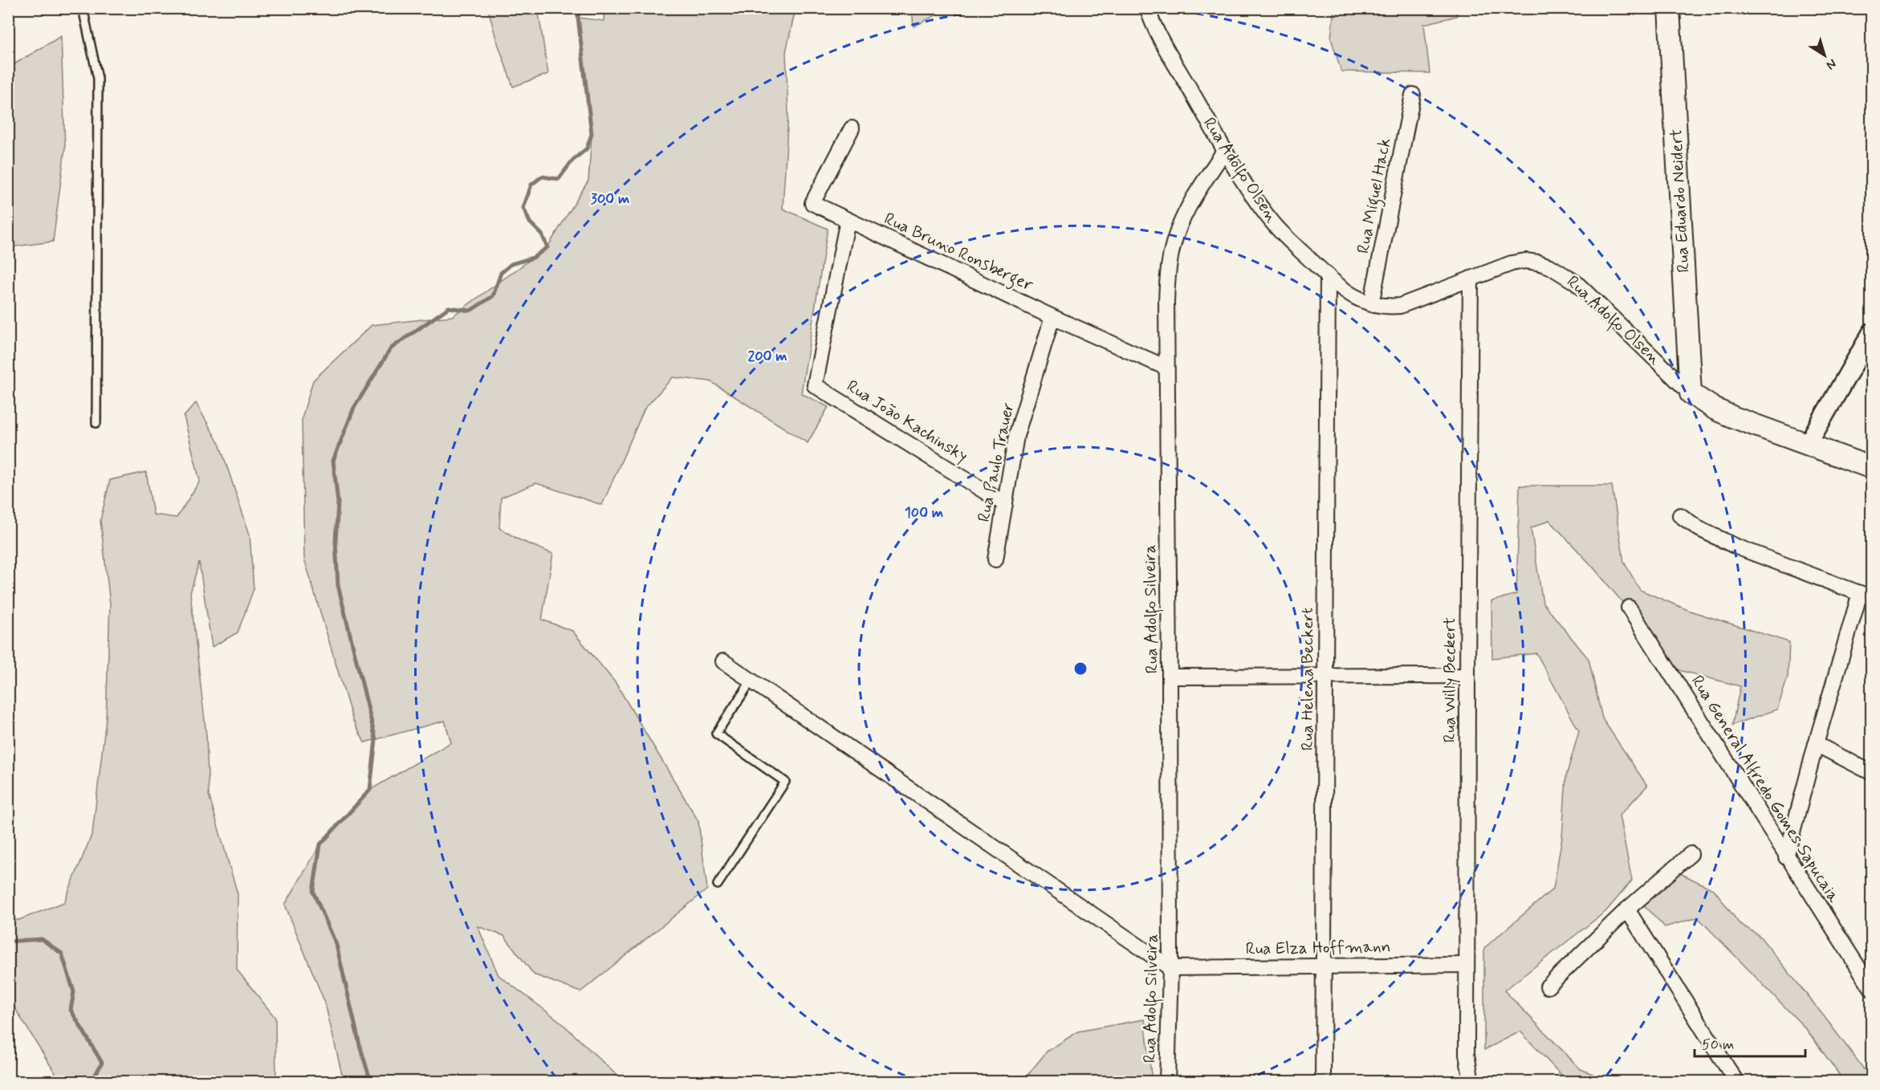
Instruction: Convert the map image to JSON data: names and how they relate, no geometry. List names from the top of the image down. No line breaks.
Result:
{"streets":{"main road":["Rua Adolfo Olsen","Rua Eduardo Neidert"],"street":["Rua Miguel Hack","Rua Bruno Ronsberger","Rua João Kachinsky","Rua Paulo Trauer","Rua Adolfo Silveira","Rua Helena Beckert","Rua Willy Beckert","Rua General Alfredo Gomes Sapucaia","Rua Elza Hoffmann"]},"crossings":[["Rua Adolfo Olsen","Rua Miguel Hack"],["Rua Adolfo Olsen","Rua Eduardo Neidert"],["Rua Adolfo Olsen","Rua Adolfo Silveira"],["Rua Adolfo Olsen","Rua Helena Beckert"],["Rua Adolfo Olsen","Rua Willy Beckert"],["Rua Bruno Ronsberger","Rua João Kachinsky"],["Rua Bruno Ronsberger","Rua Paulo Trauer"],["Rua Bruno Ronsberger","Rua Adolfo Silveira"],["Rua João Kachinsky","Rua Paulo Trauer"],["Rua Adolfo Silveira","Rua Elza Hoffmann"],["Rua Helena Beckert","Rua Elza Hoffmann"],["Rua Willy Beckert","Rua Elza Hoffmann"]],"scale_bar":"50 m","north":"bottom right","rings":["300 m","200 m","100 m"]}
